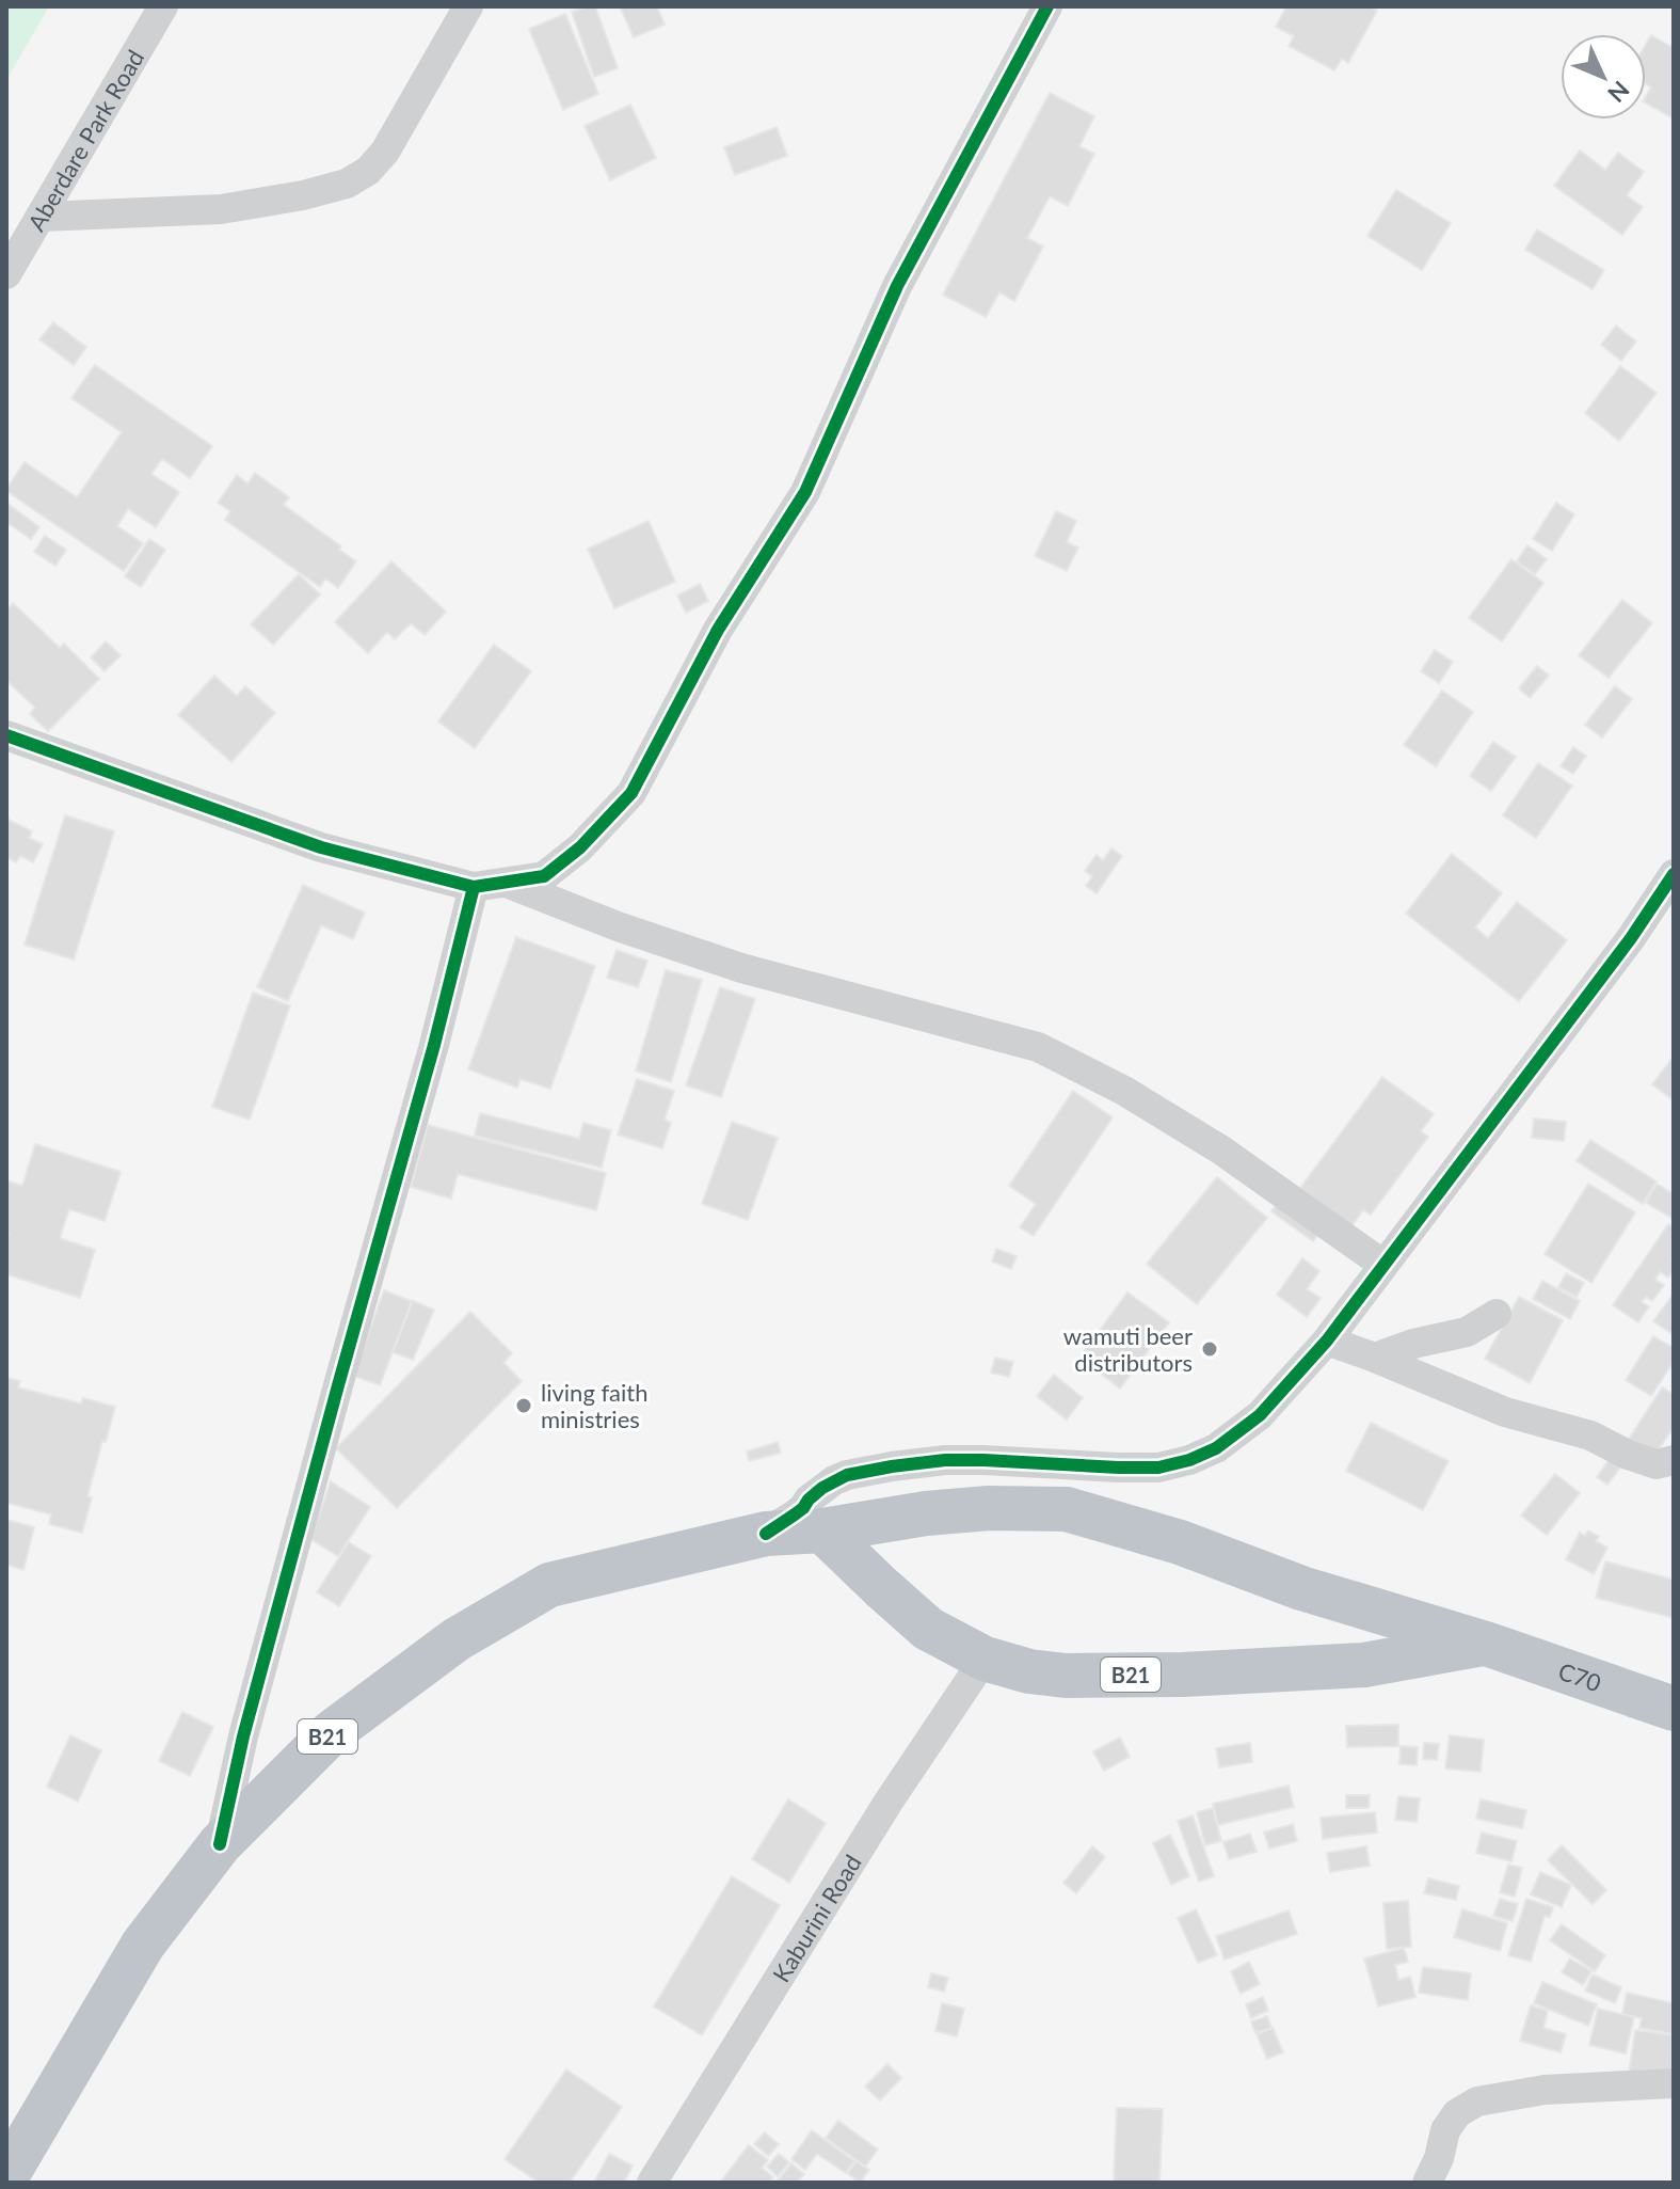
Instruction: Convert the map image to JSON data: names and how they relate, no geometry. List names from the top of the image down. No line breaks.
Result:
{"streets":{"highway":["B21","C70"],"street":["Aberdare Park Road","Kaburini Road"]},"crossings":[["B21","C70"],["B21","Kaburini Road"]],"places":["wamuti beer distributors","living faith ministries"],"north":"bottom right"}
